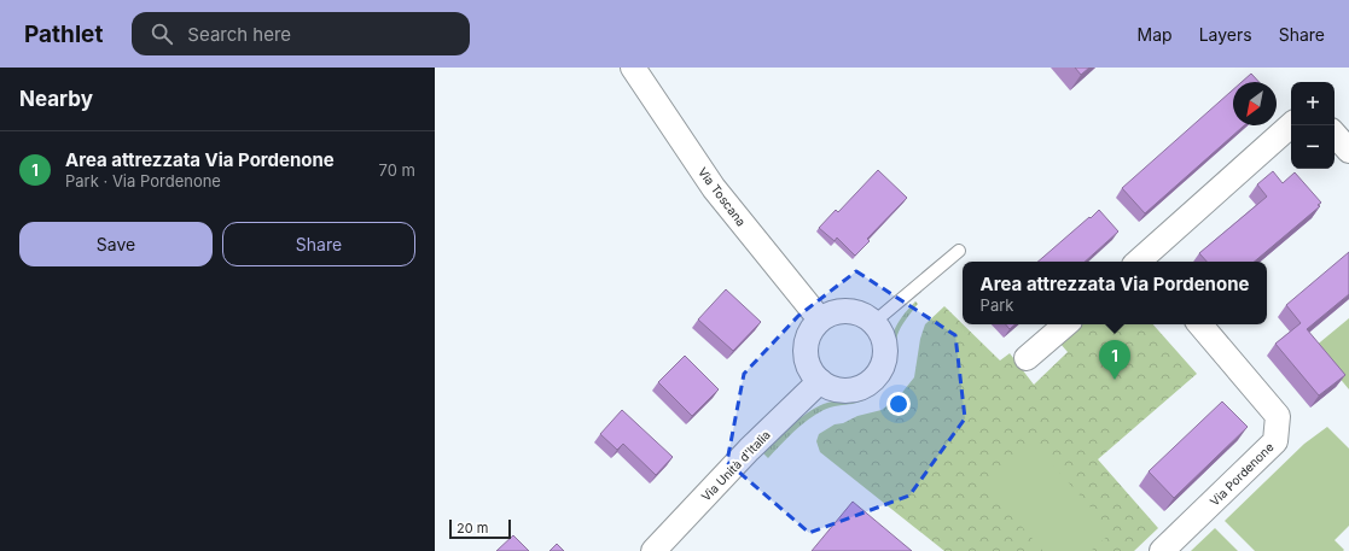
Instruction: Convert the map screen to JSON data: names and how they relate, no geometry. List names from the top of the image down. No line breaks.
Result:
{"streets":{"street":["Via Toscana","Via Unità d'Italia","Via Pordenone"]},"crossings":[["Via Toscana","Via Unità d'Italia"]],"scale_bar":"20 m","north":"bottom left","page":{"header":"Pathlet","search":"Search here","nav":["Map","Layers","Share"],"heading":"Nearby","map_buttons":["+","−"],"list":[{"mark":"1","name":"Area attrezzata Via Pordenone","note":"Park · Via Pordenone","value":"70 m"}],"buttons":["Save","Share"],"popup":["Area attrezzata Via Pordenone","Park"],"pins":"1","scale":"20 m"}}
